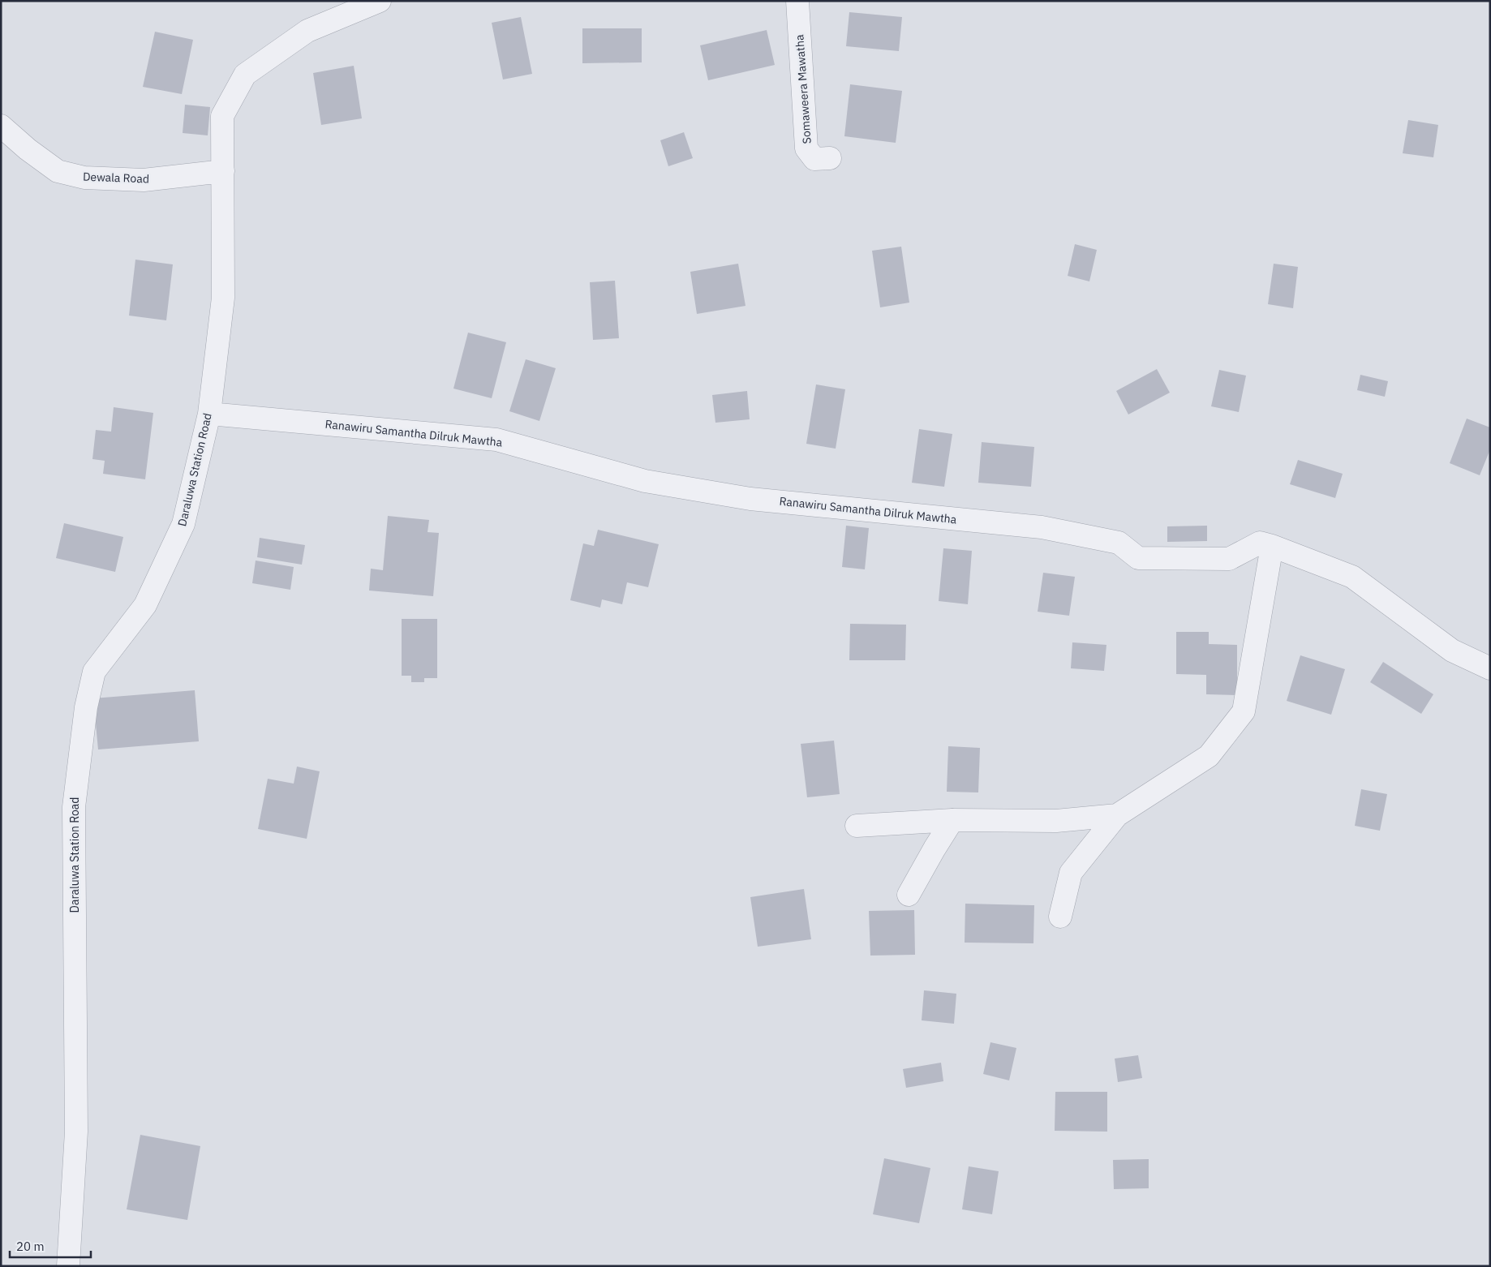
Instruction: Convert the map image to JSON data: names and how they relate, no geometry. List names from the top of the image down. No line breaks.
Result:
{"streets":{"street":["Somaweera Mawatha","Dewala Road","Ranawiru Samantha Dilruk Mawtha","Daraluwa Station Road"]},"crossings":[["Dewala Road","Daraluwa Station Road"],["Ranawiru Samantha Dilruk Mawtha","Daraluwa Station Road"]],"scale_bar":"20 m"}
